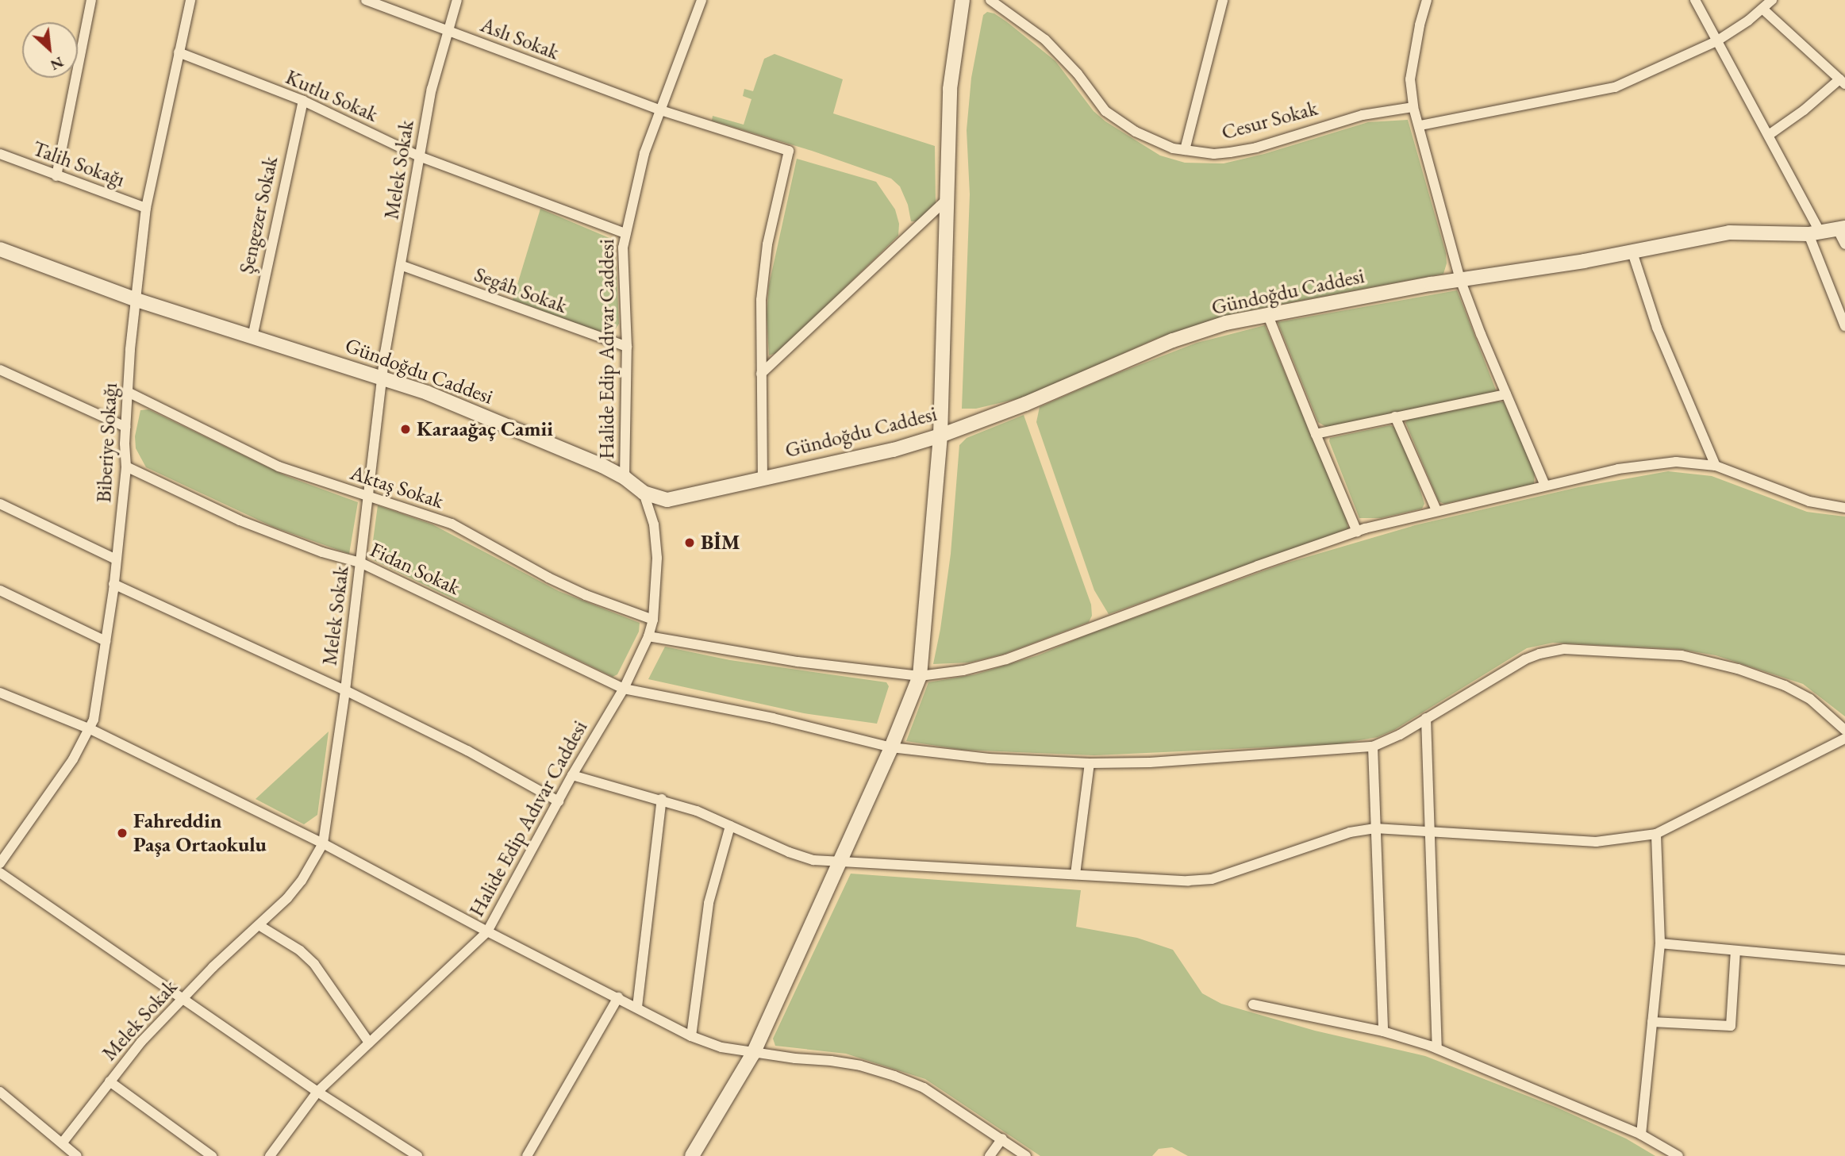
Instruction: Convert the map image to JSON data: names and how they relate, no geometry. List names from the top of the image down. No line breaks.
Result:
{"streets":{"street":["Aslı Sokak","Kutlu Sokak","Cesur Sokak","Talih Sokağı","Melek Sokak","Şengezer Sokak","Segâh Sokak","Gündoğdu Caddesi","Halide Edip Adıvar Caddesi","Biberiye Sokağı","Aktaş Sokak","Fidan Sokak"]},"crossings":[["Aslı Sokak","Melek Sokak"],["Aslı Sokak","Halide Edip Adıvar Caddesi"],["Kutlu Sokak","Melek Sokak"],["Kutlu Sokak","Şengezer Sokak"],["Kutlu Sokak","Halide Edip Adıvar Caddesi"],["Kutlu Sokak","Biberiye Sokağı"],["Talih Sokağı","Biberiye Sokağı"],["Melek Sokak","Segâh Sokak"],["Melek Sokak","Gündoğdu Caddesi"],["Melek Sokak","Aktaş Sokak"],["Melek Sokak","Fidan Sokak"],["Şengezer Sokak","Gündoğdu Caddesi"],["Segâh Sokak","Halide Edip Adıvar Caddesi"],["Gündoğdu Caddesi","Halide Edip Adıvar Caddesi"],["Gündoğdu Caddesi","Biberiye Sokağı"],["Halide Edip Adıvar Caddesi","Aktaş Sokak"],["Halide Edip Adıvar Caddesi","Fidan Sokak"],["Biberiye Sokağı","Aktaş Sokak"],["Biberiye Sokağı","Fidan Sokak"]],"places":["Karaağaç Camii","BİM","Fahreddin Paşa Ortaokulu"],"north":"bottom right"}
